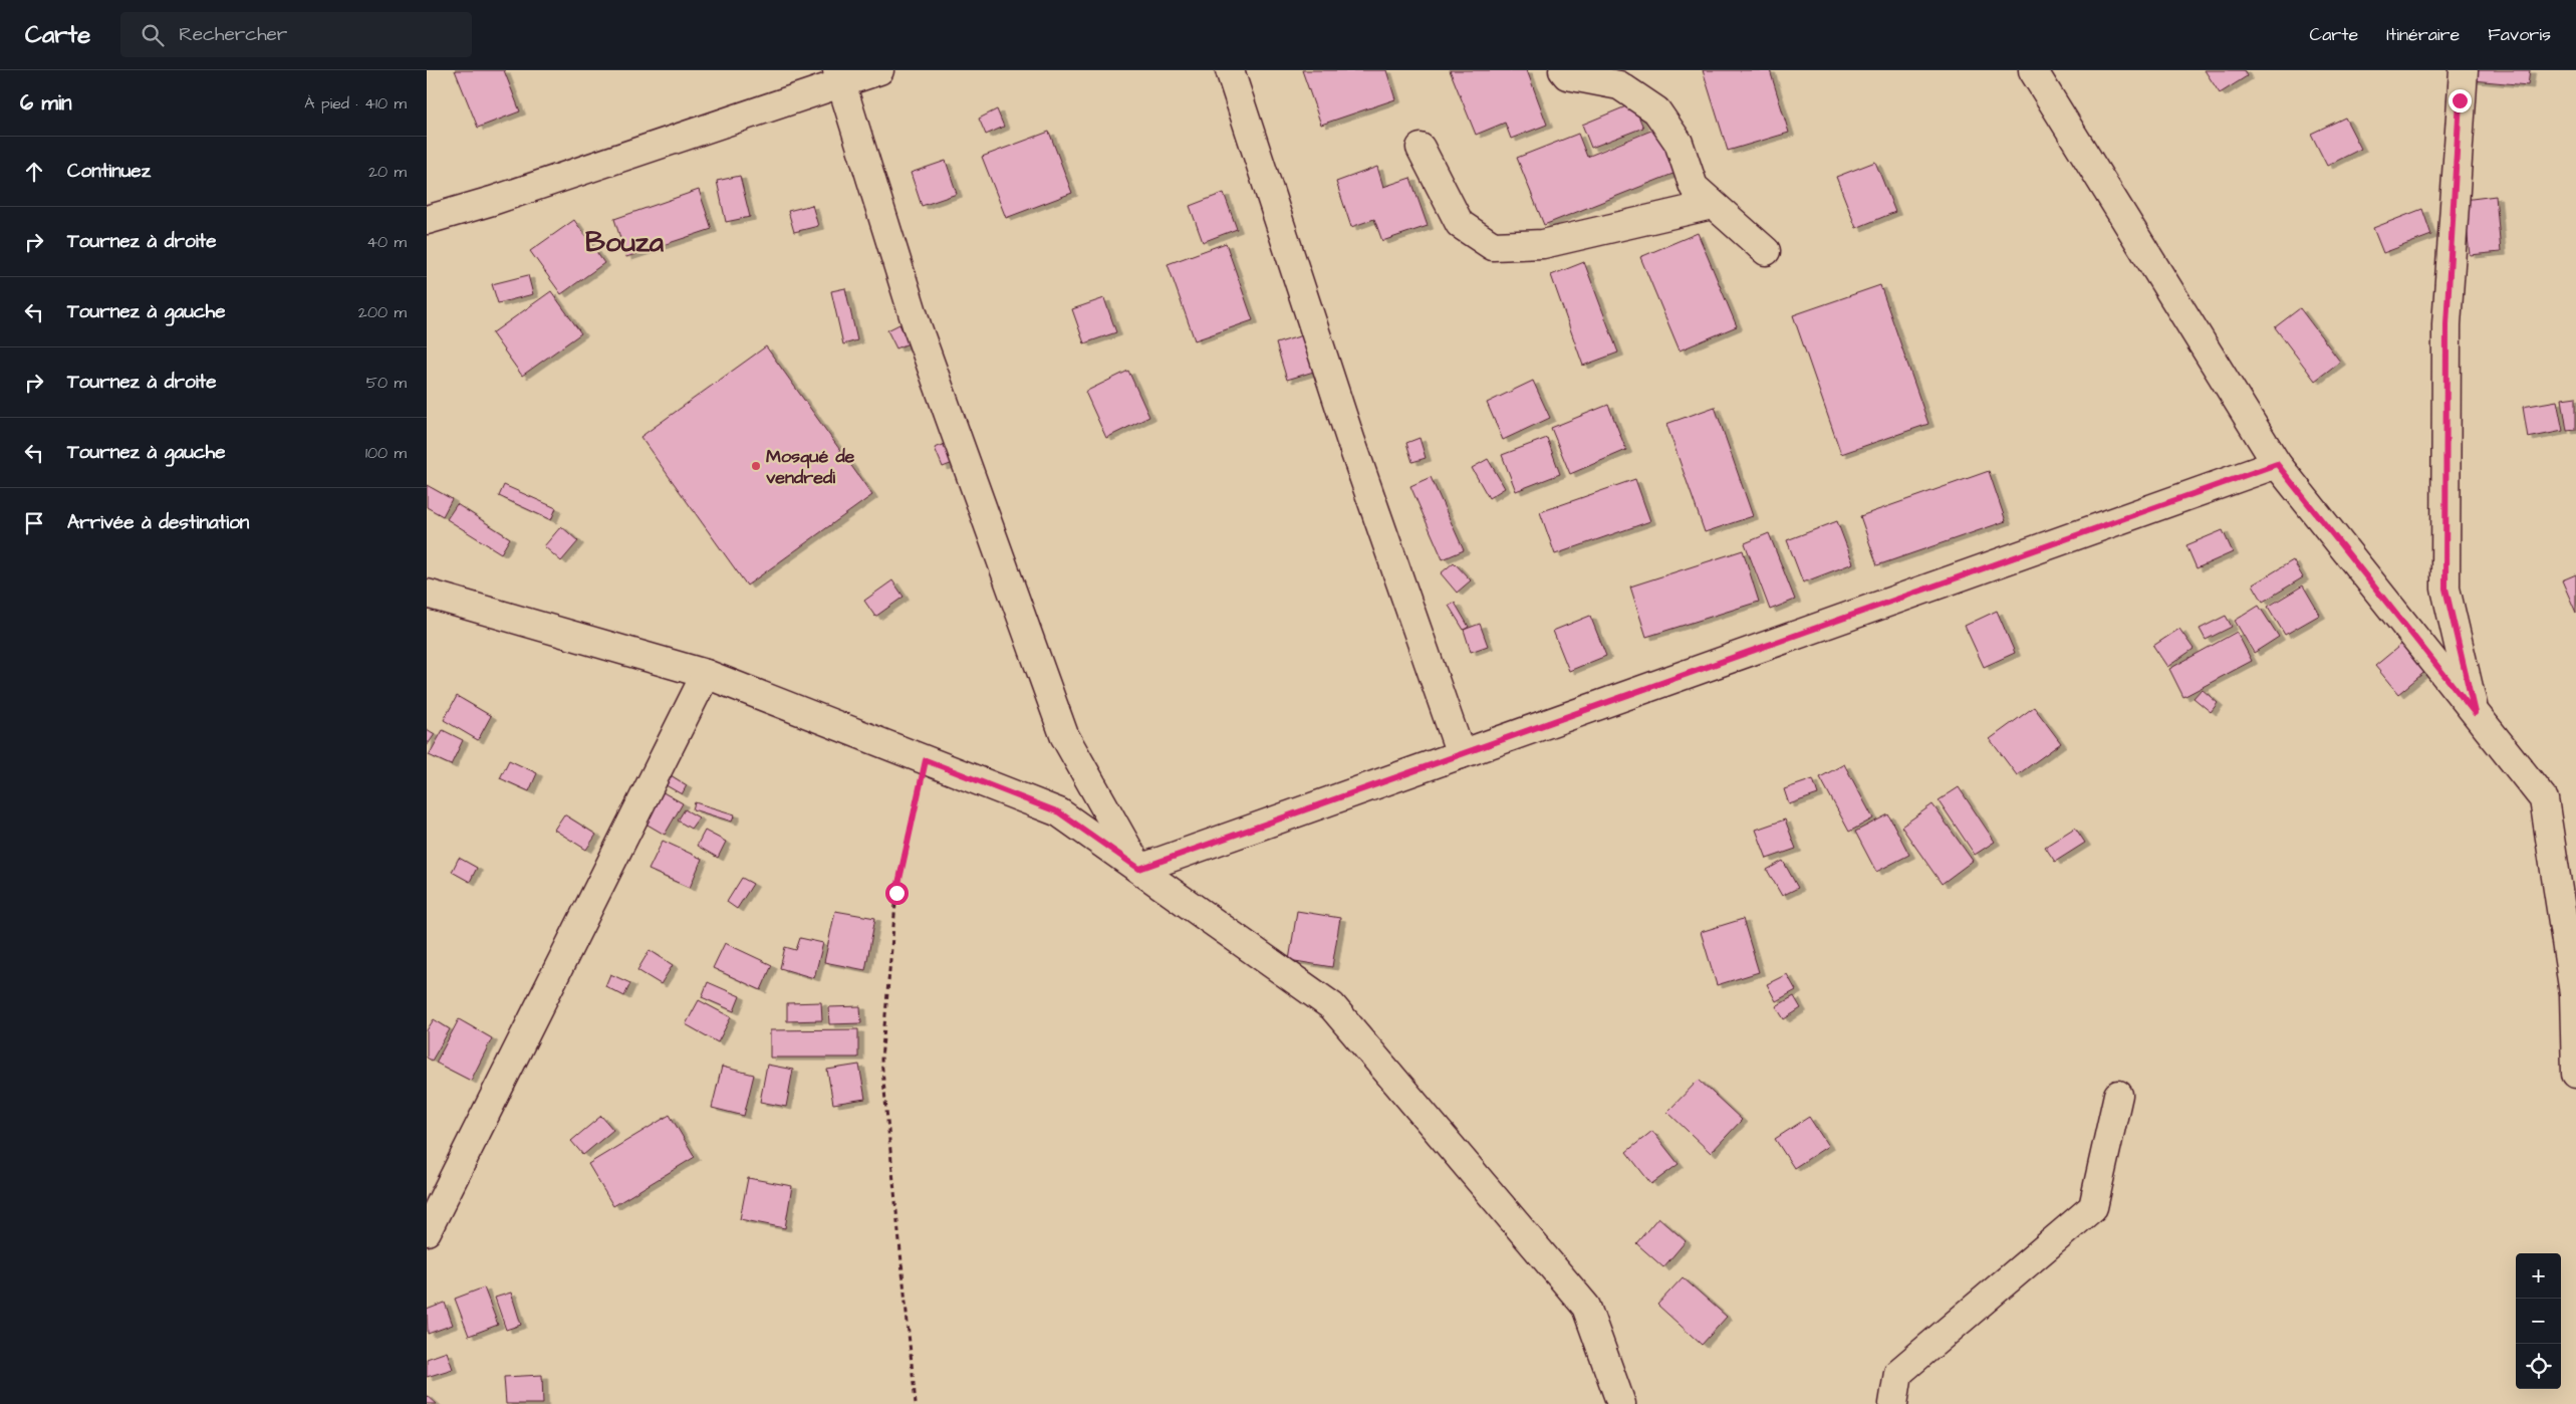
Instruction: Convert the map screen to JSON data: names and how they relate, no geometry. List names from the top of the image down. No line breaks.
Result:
{"districts":["Bouza"],"places":["Mosqué de vendredi"],"page":{"header":"Carte","search":"Rechercher","nav":["Carte","Itinéraire","Favoris"],"heading":["6 min","À pied · 410 m"],"list":[["Continuez","20 m"],["Tournez à droite","40 m"],["Tournez à gauche","200 m"],["Tournez à droite","50 m"],["Tournez à gauche","100 m"],"Arrivée à destination"],"map_buttons":["+","−"]}}
